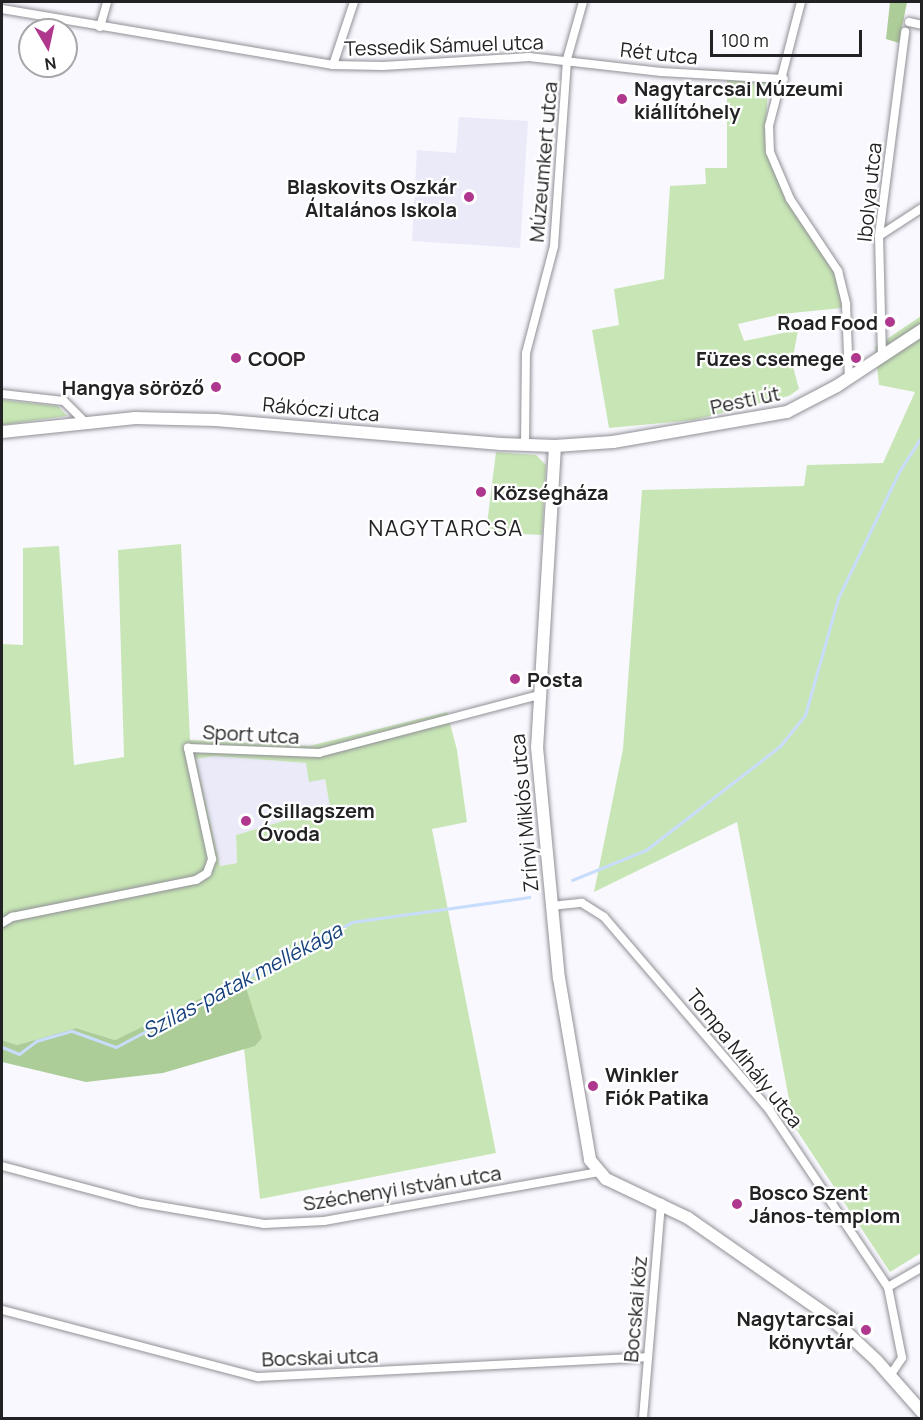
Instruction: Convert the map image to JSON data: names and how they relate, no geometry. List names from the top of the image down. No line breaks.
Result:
{"streets":{"main road":["Pesti út","Rákóczi utca","Zrínyi Miklós utca"],"street":["Tessedik Sámuel utca","Rét utca","Múzeumkert utca","Ibolya utca","Sport utca","Tompa Mihály utca","Széchenyi István utca","Bocskai köz","Bocskai utca"]},"crossings":[["Tessedik Sámuel utca","Rét utca"],["Tessedik Sámuel utca","Múzeumkert utca"],["Rét utca","Múzeumkert utca"],["Múzeumkert utca","Rákóczi utca"],["Ibolya utca","Pesti út"],["Pesti út","Rákóczi utca"],["Pesti út","Zrínyi Miklós utca"],["Rákóczi utca","Zrínyi Miklós utca"],["Sport utca","Zrínyi Miklós utca"],["Zrínyi Miklós utca","Tompa Mihály utca"],["Zrínyi Miklós utca","Széchenyi István utca"],["Bocskai köz","Bocskai utca"]],"districts":["NAGYTARCSA"],"water":["Szilas-patak mellékága"],"places":["Nagytarcsai Múzeumi kiállítóhely","Blaskovits Oszkár Általános Iskola","Road Food","COOP","Füzes csemege","Hangya söröző","Községháza","Posta","Csillagszem Óvoda","Winkler Fiók Patika","Bosco Szent János-templom","Nagytarcsai könyvtár"],"scale_bar":"100 m","north":"bottom"}
